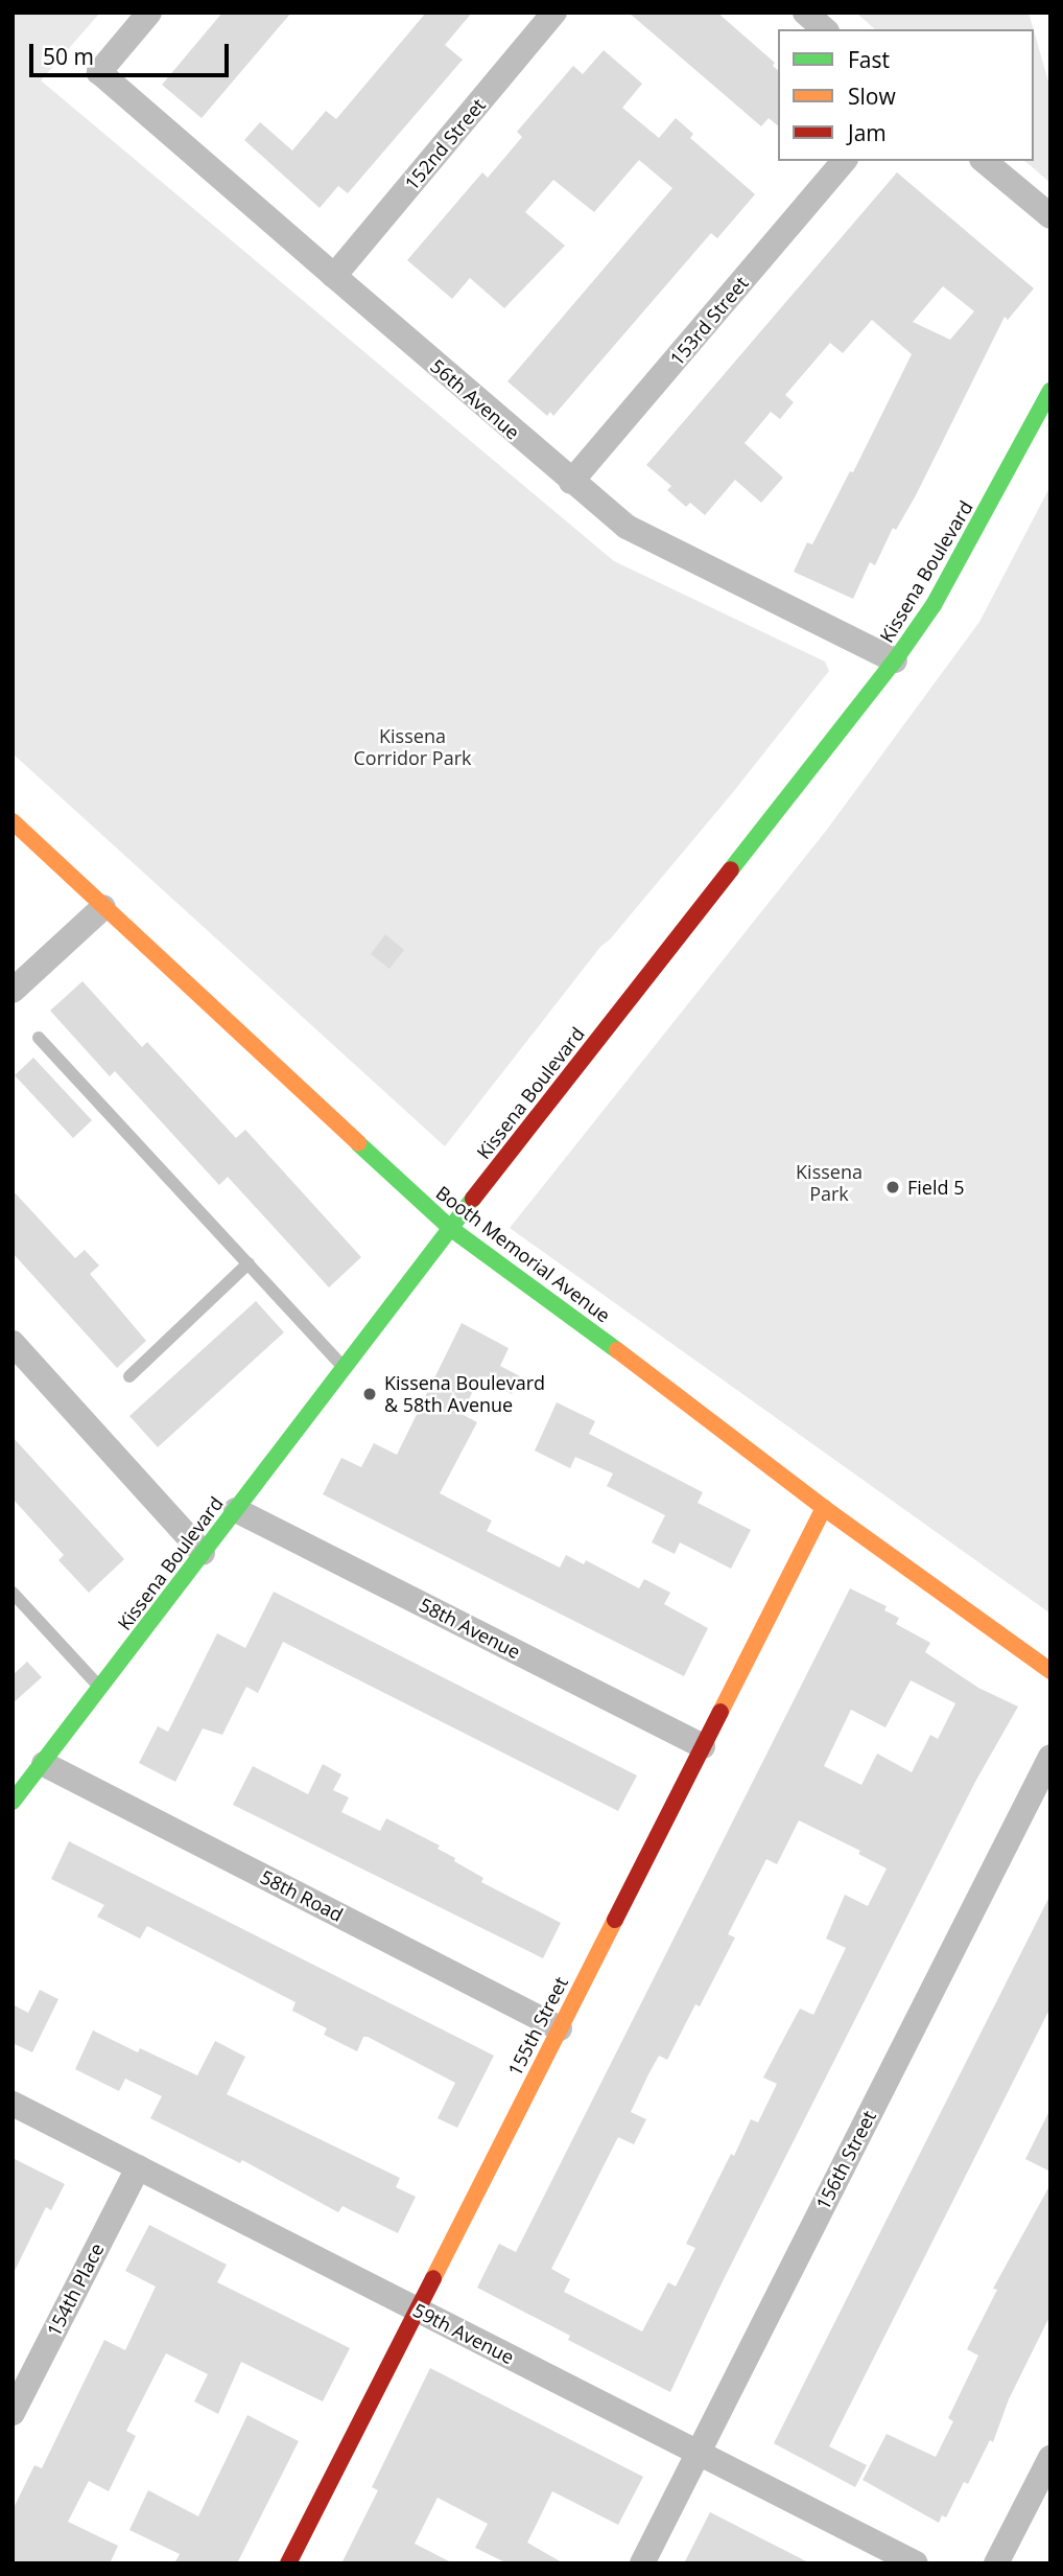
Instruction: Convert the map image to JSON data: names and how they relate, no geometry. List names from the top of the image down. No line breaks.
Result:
{"streets":{"street":["152nd Street","153rd Street","56th Avenue","Kissena Boulevard","Booth Memorial Avenue","58th Avenue","58th Road","155th Street","156th Street","154th Place","59th Avenue"]},"crossings":[["152nd Street","56th Avenue"],["153rd Street","56th Avenue"],["56th Avenue","Kissena Boulevard"],["Kissena Boulevard","Booth Memorial Avenue"],["Kissena Boulevard","58th Avenue"],["Kissena Boulevard","58th Road"],["Booth Memorial Avenue","155th Street"],["58th Avenue","155th Street"],["58th Road","155th Street"],["155th Street","59th Avenue"],["156th Street","59th Avenue"],["154th Place","59th Avenue"]],"parks":["Kissena Corridor Park","Kissena Park"],"places":["Field 5","Kissena Boulevard & 58th Avenue"],"legend":["Fast","Slow","Jam"],"scale_bar":"50 m"}
